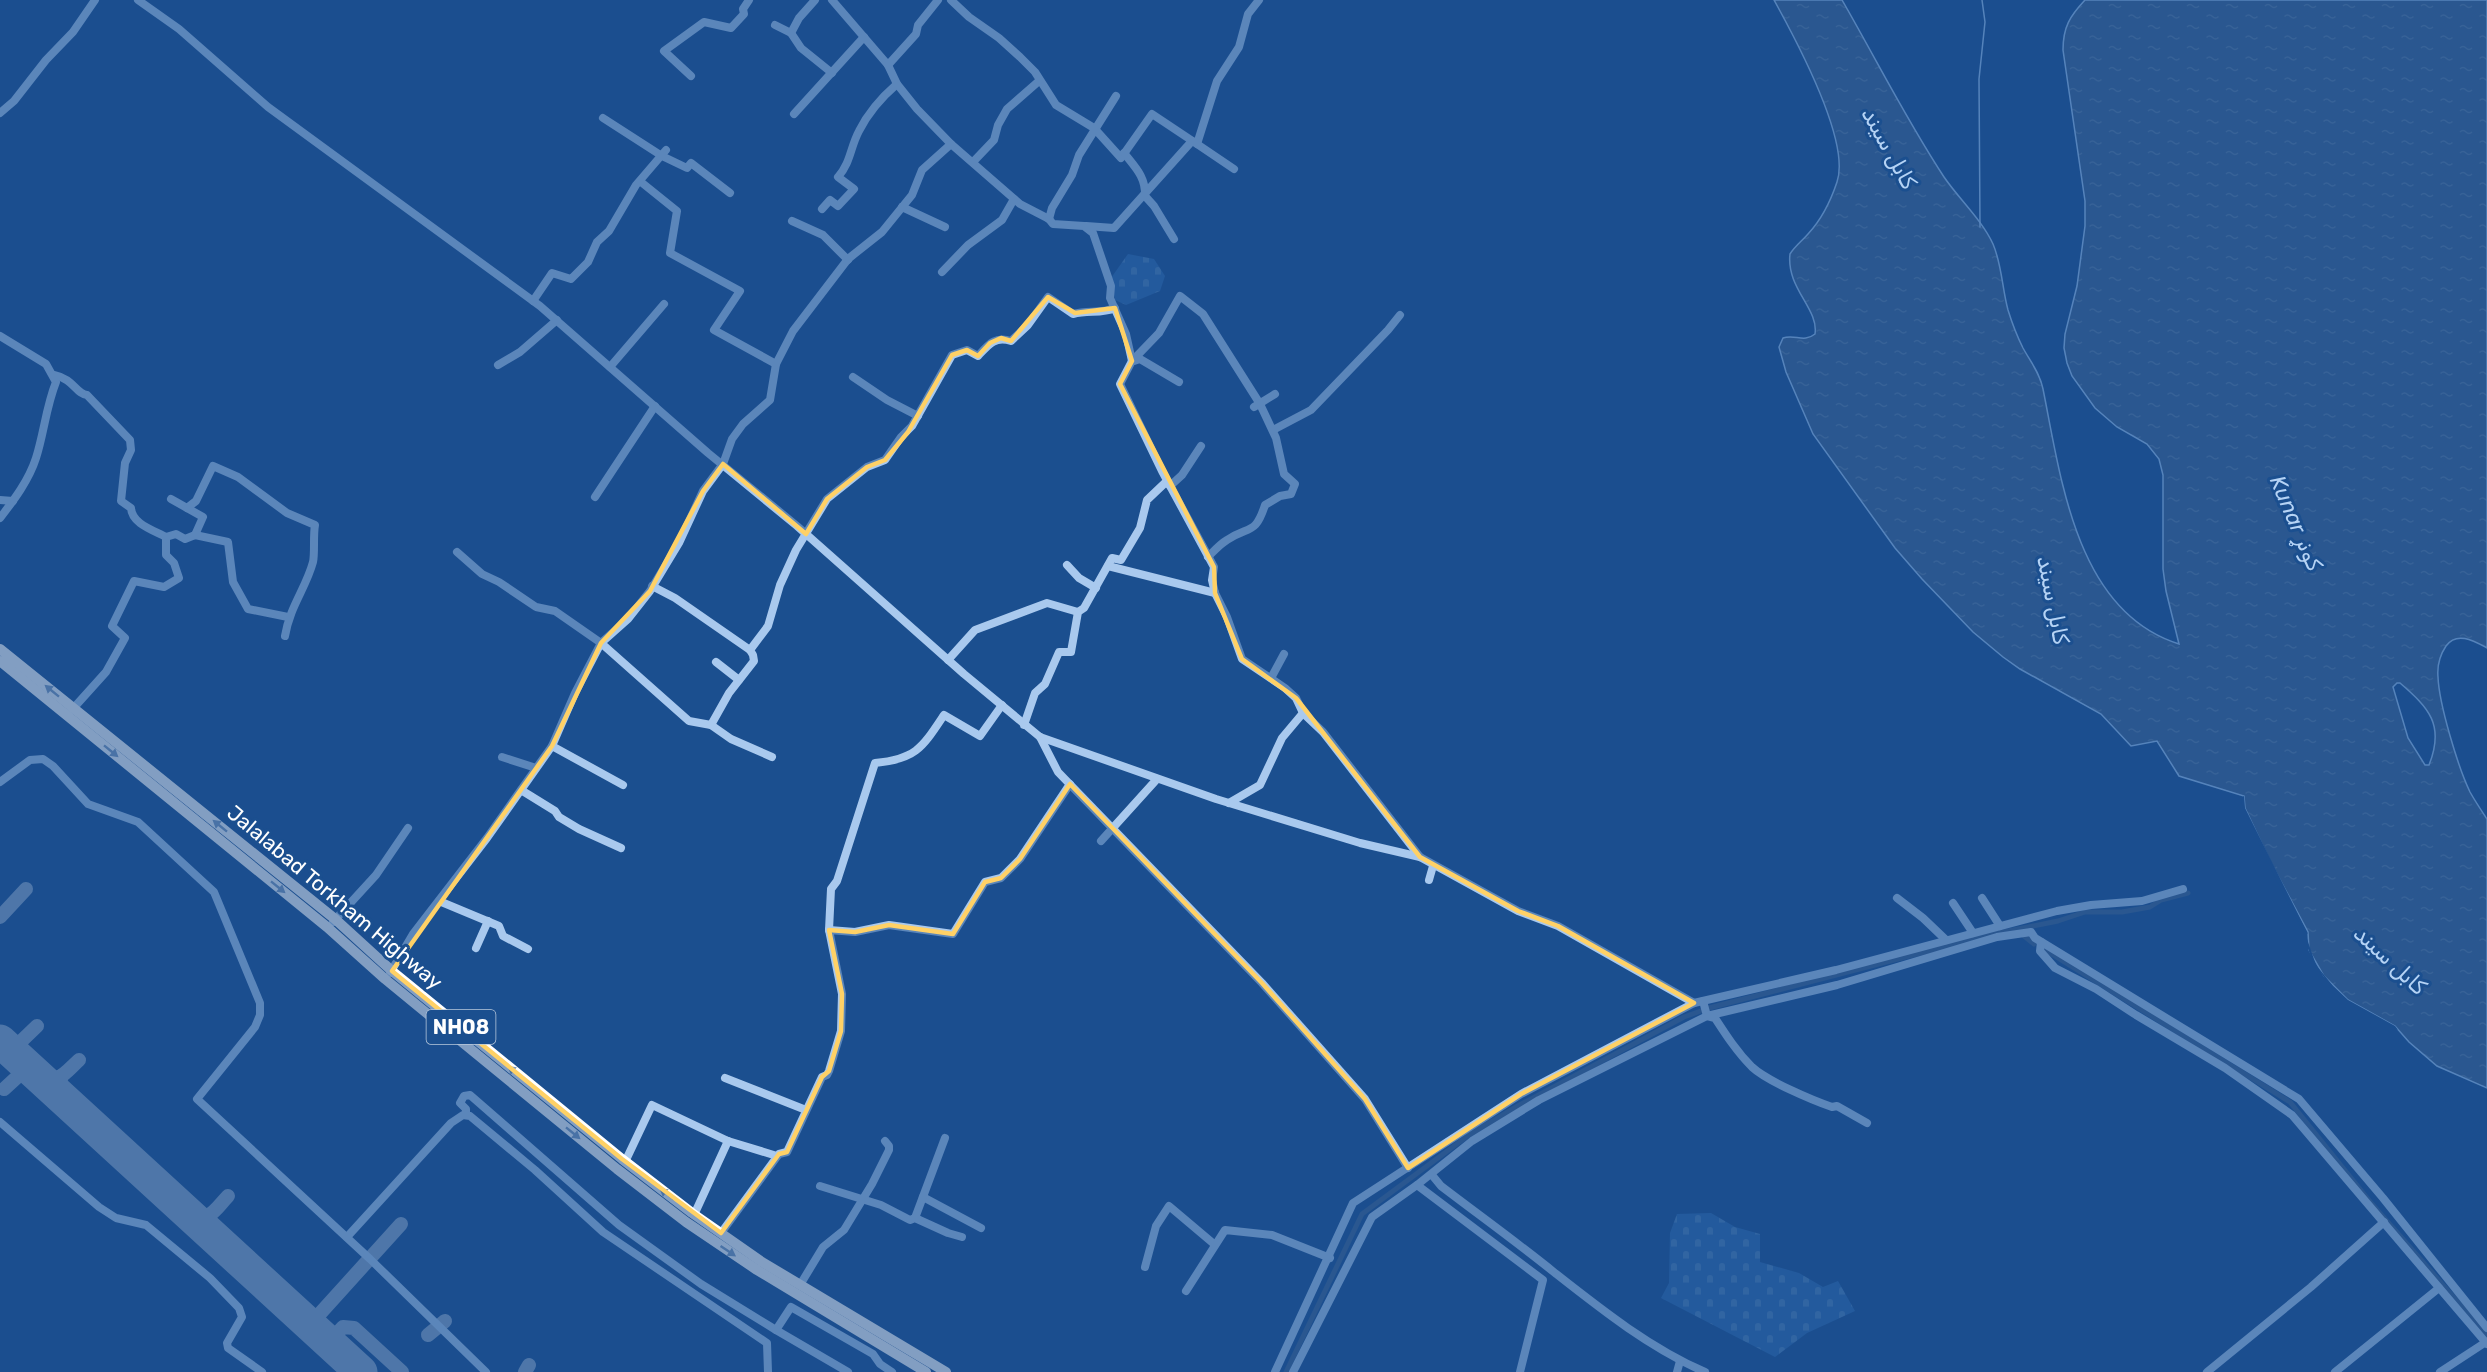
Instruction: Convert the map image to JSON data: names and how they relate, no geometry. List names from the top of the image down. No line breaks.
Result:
{"streets":{"highway":["Jalalabad Torkham Highway","NH08"]},"crossings":[["Jalalabad Torkham Highway","NH08"]],"water":["کابل سيند","Kunar کونړ"]}
